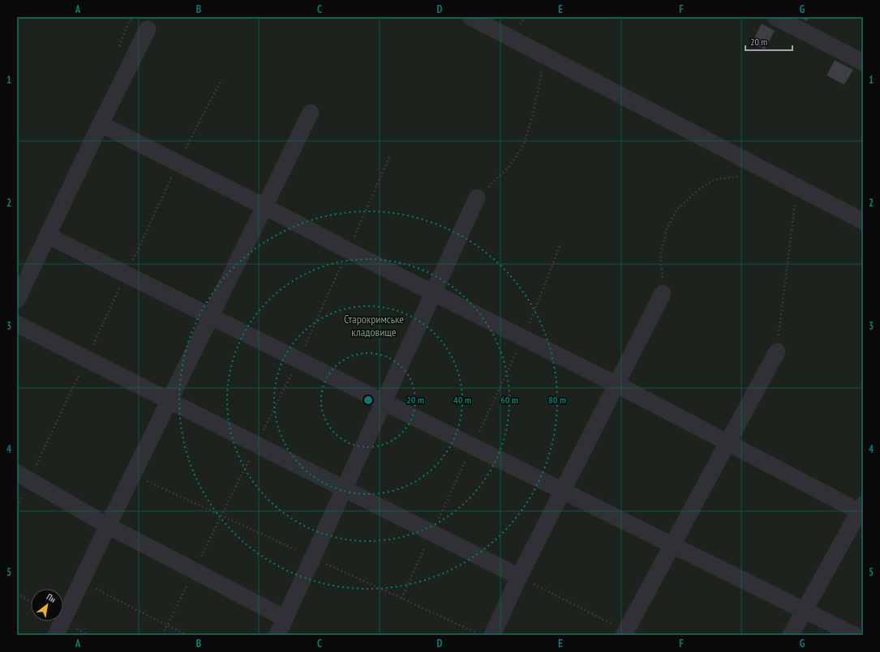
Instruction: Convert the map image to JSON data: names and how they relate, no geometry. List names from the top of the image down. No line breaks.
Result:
{"parks":["Старокримське кладовище"],"scale_bar":"20 m","north":"top right","grid":{"columns":["A","B","C","D","E","F","G"],"rows":["1","2","3","4","5"]},"rings":["20 m","40 m","60 m","80 m"]}
